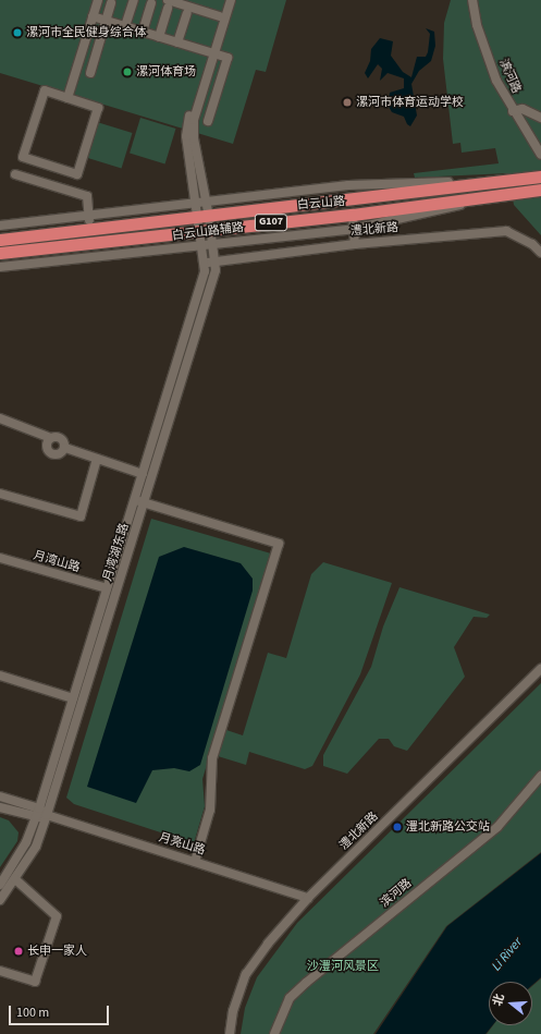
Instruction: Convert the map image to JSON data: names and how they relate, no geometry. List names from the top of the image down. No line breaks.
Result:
{"streets":{"highway":["白云山路","G107"],"street":["滨河路","澧北新路","白云山路辅路","月湾湖东路","月湾山路","月亮山路"]},"crossings":[["白云山路","白云山路辅路"],["白云山路","月湾湖东路"],["澧北新路","月湾湖东路"],["澧北新路","月亮山路"],["白云山路辅路","月湾湖东路"],["月湾湖东路","月湾山路"],["月湾湖东路","月亮山路"]],"water":["Li River"],"parks":["沙澧河风景区"],"places":["漯河市全民健身综合体","漯河体育场","漯河市体育运动学校","澧北新路公交站","长申一家人"],"scale_bar":"100 m","north":"left"}
